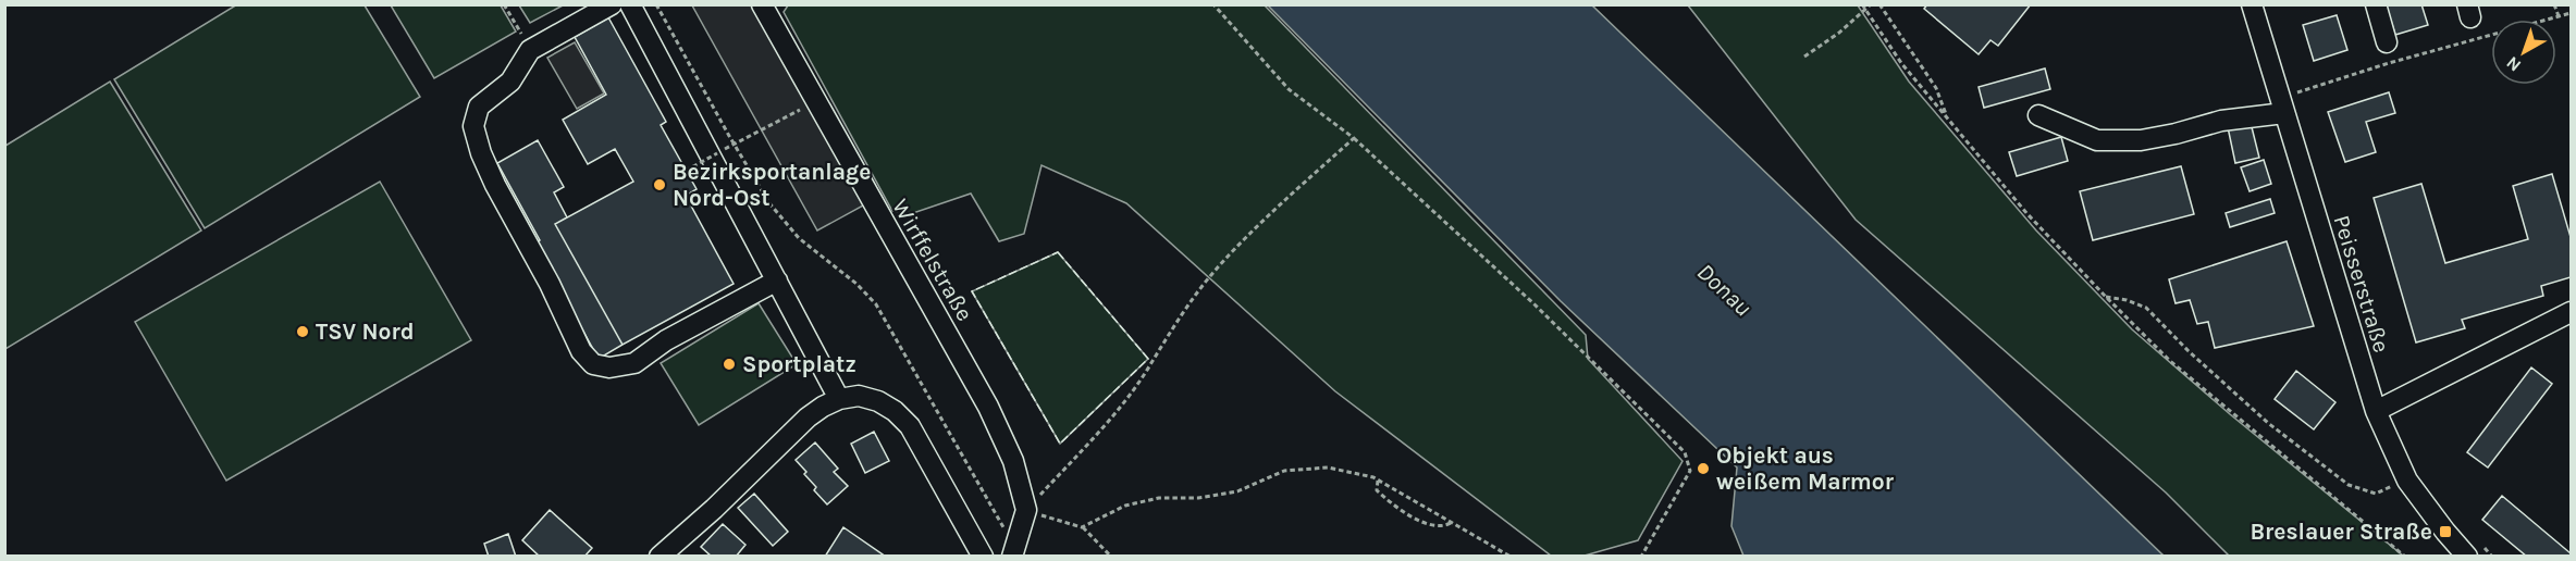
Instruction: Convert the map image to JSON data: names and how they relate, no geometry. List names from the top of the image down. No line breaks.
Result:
{"streets":{"street":["Wirffelstraße","Peisserstraße"]},"water":["Donau"],"places":{"other":["Bezirksportanlage Nord-Ost","TSV Nord","Sportplatz","Objekt aus weißem Marmor"],"transit":["Breslauer Straße"]},"north":"bottom left"}
